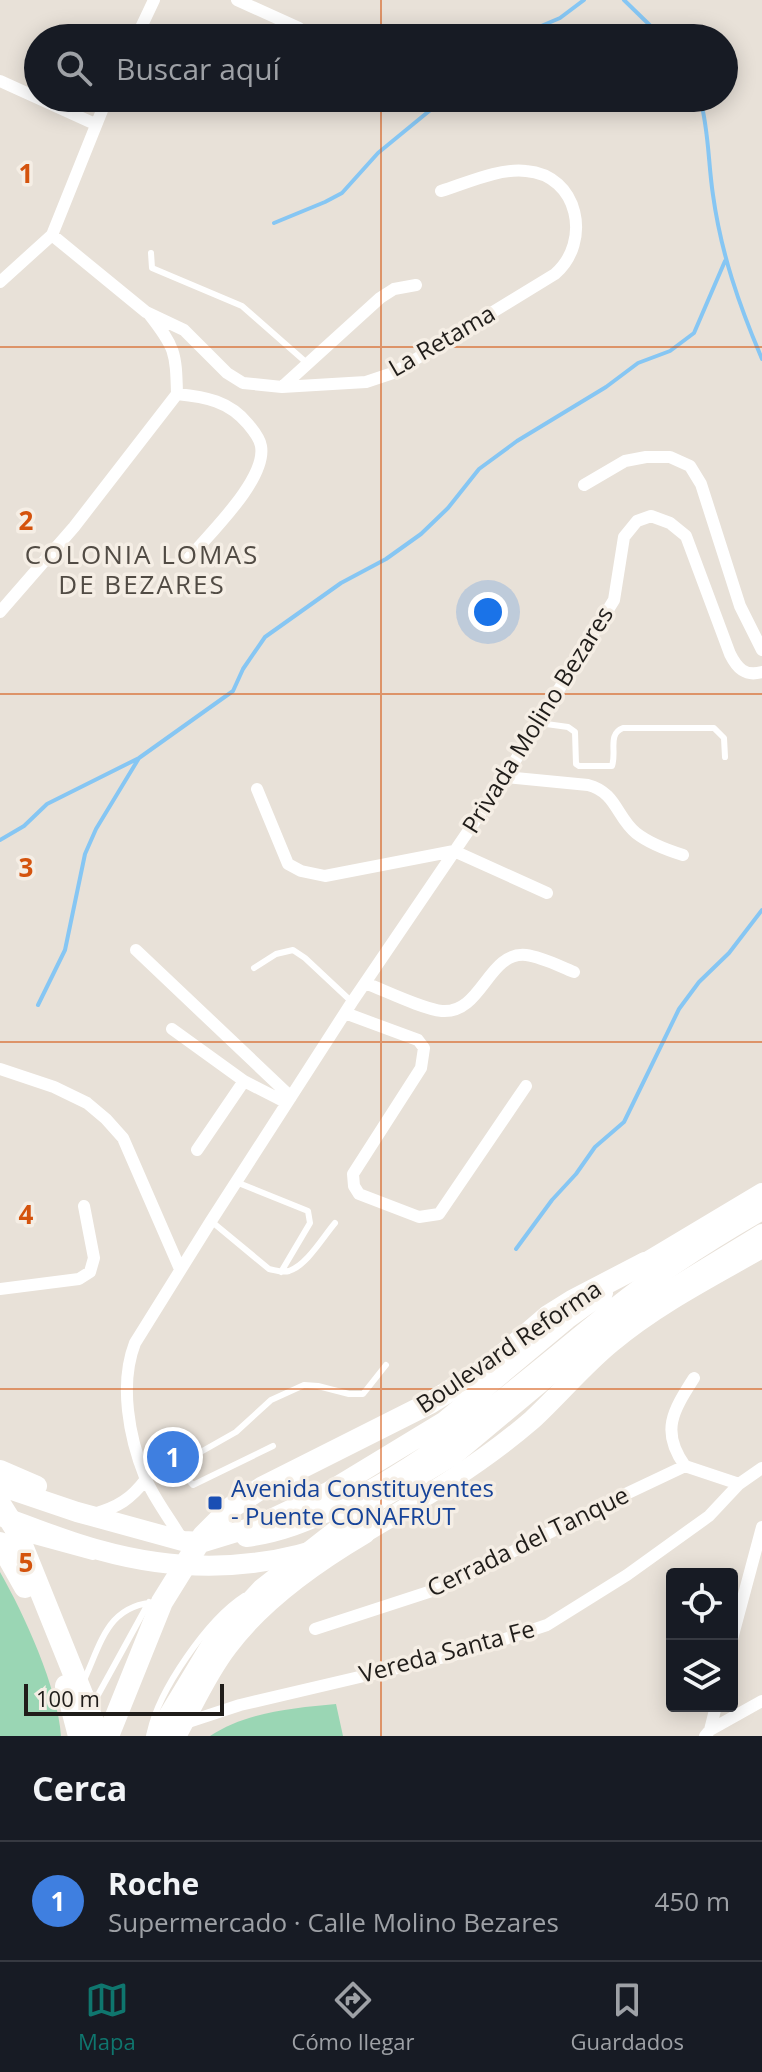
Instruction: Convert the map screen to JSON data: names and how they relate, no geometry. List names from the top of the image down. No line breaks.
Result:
{"streets":{"highway":["Boulevard Reforma"],"street":["La Retama","Privada Molino Bezares","Cerrada del Tanque","Vereda Santa Fe"]},"districts":["COLONIA LOMAS DE BEZARES"],"places":{"transit":["Avenida Constituyentes - Puente CONAFRUT"]},"scale_bar":"100 m","page":{"search":"Buscar aquí","pins":"1","scale":"100 m","heading":"Cerca","list":[{"mark":"1","name":"Roche","note":"Supermercado · Calle Molino Bezares","value":"450 m"}],"nav":["Mapa","Cómo llegar","Guardados"]},"grid":{"rows":["1","2","3","4","5"]}}
